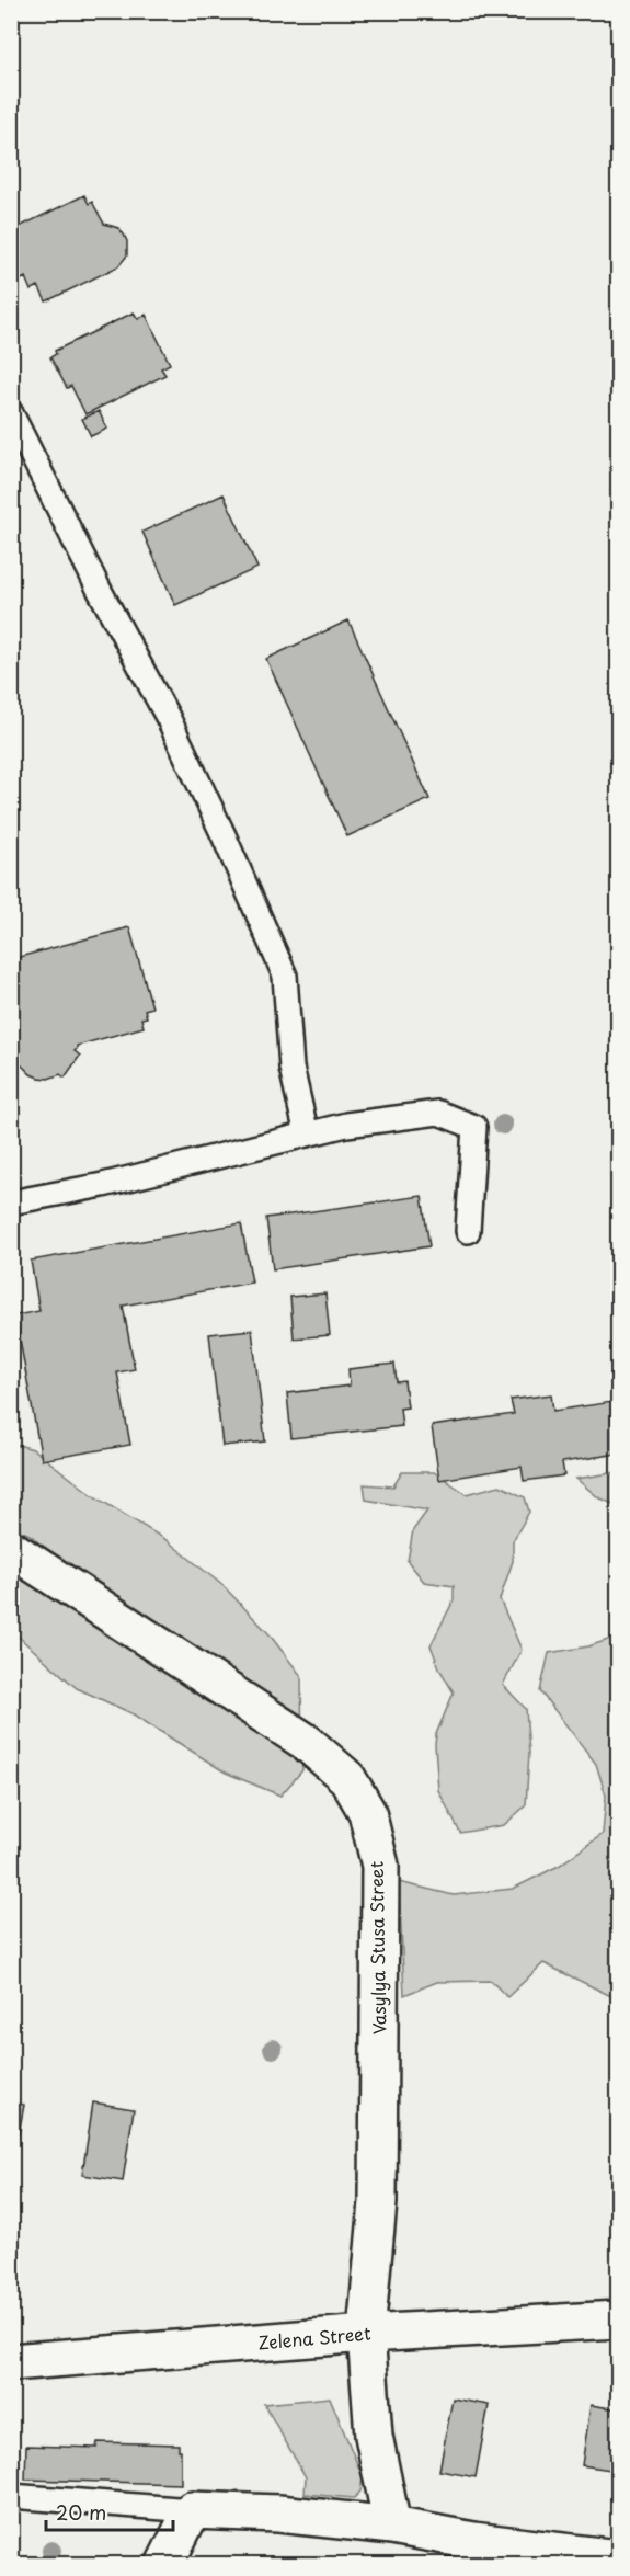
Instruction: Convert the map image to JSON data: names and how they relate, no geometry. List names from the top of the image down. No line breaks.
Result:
{"streets":{"main road":["Vasylya Stusa Street","Zelena Street"]},"crossings":[["Vasylya Stusa Street","Zelena Street"]],"scale_bar":"20 m"}
